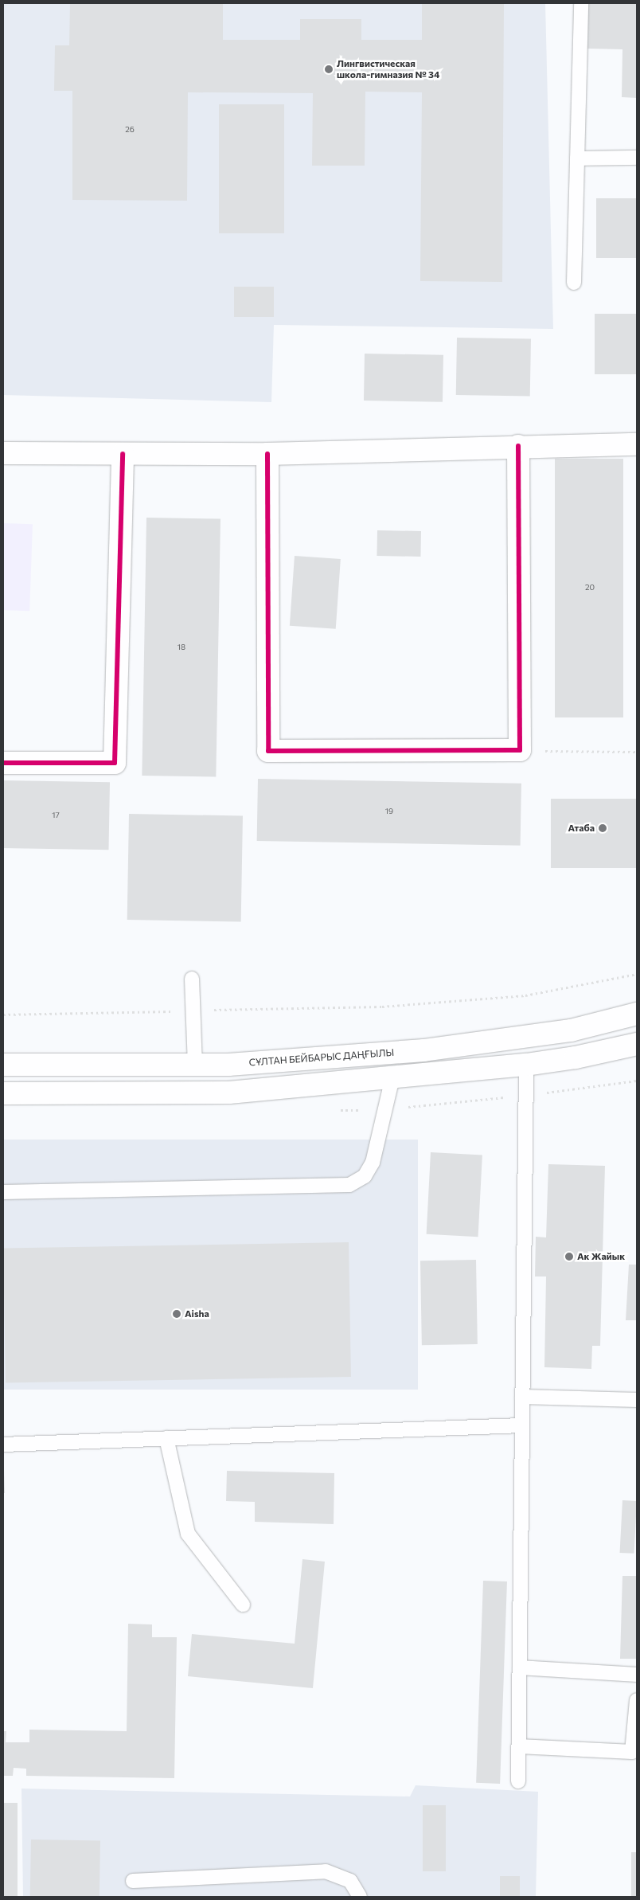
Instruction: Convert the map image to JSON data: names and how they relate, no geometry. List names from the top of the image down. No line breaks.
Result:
{"streets":{"street":["СҰЛТАН БЕЙБАРЫС ДАҢҒЫЛЫ"]},"places":["Лингвистическая школа-гимназия № 34","Атаба","Ак Жайык","Aisha"],"house_numbers":["26","20","18","19","17"]}
